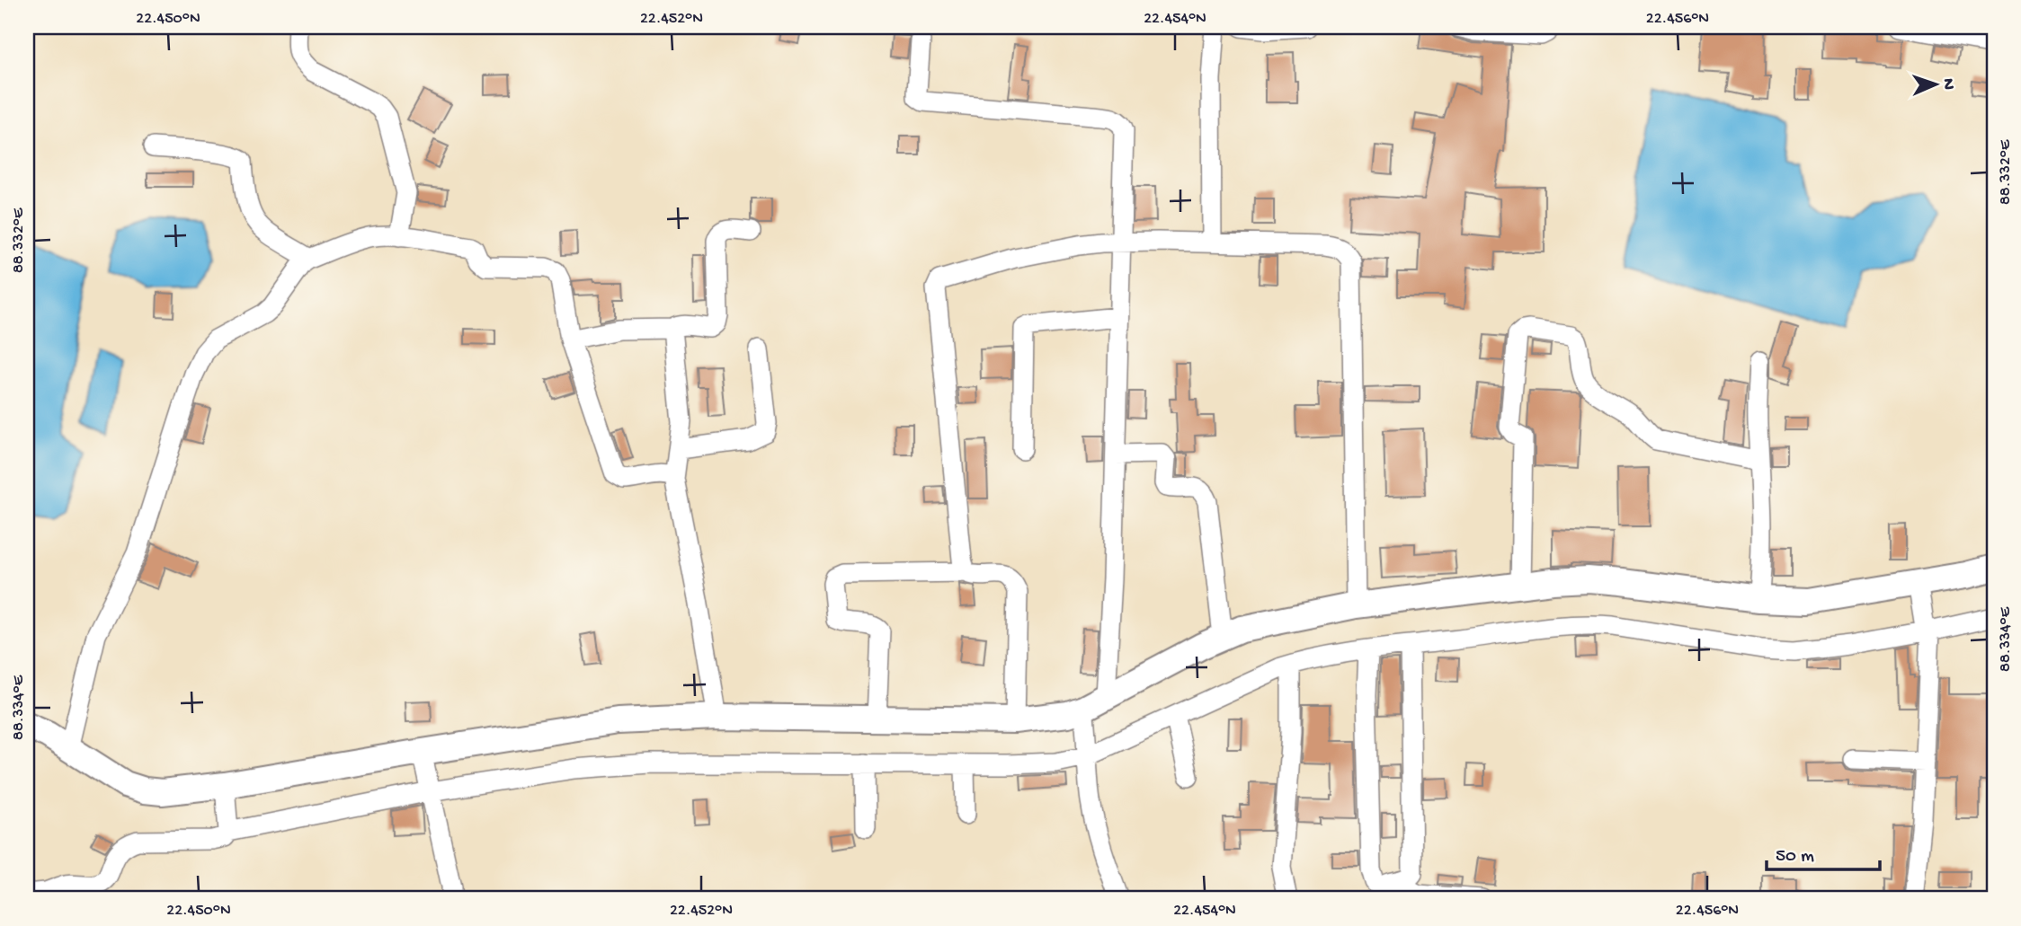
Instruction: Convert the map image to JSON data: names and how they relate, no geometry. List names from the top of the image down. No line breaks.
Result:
{"scale_bar":"50 m","north":"right","coordinates":["22.450°N","22.452°N","22.454°N","22.456°N","88.332°E","88.334°E"]}
